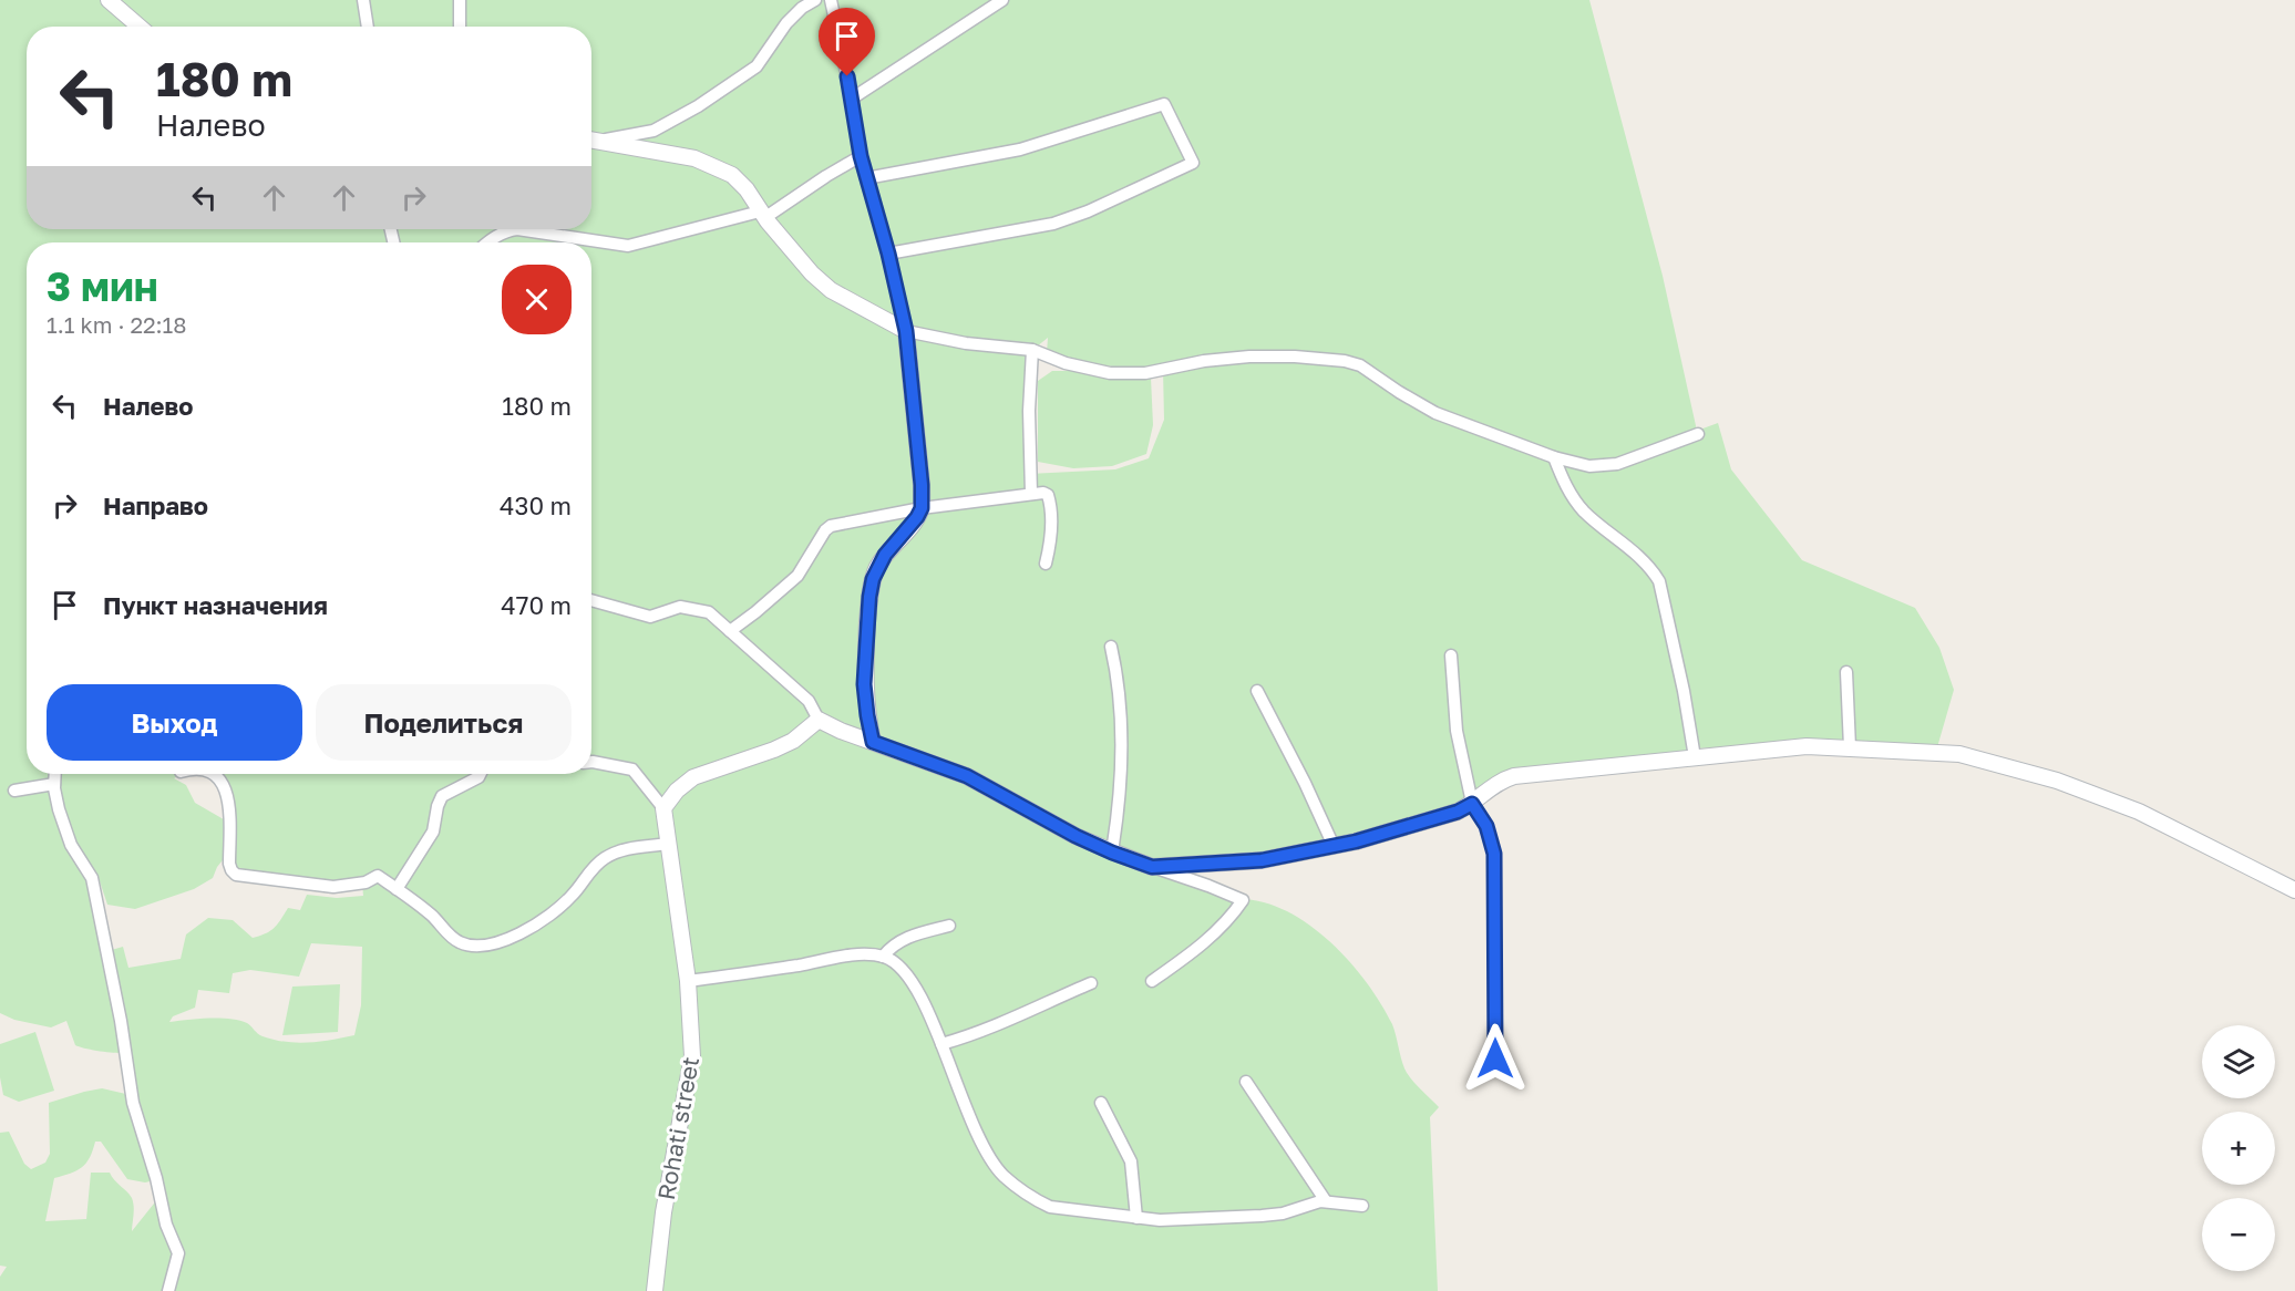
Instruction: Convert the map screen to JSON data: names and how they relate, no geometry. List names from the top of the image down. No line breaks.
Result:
{"streets":{"street":["Rohati street"]},"page":{"turn":["180 m","Налево"],"heading":["3 мин","1.1 km · 22:18"],"list":[{"name":"Налево","value":"180 m"},{"name":"Направо","value":"430 m"},{"name":"Пункт назначения","value":"470 m"}],"buttons":["Выход","Поделиться"],"map_buttons":["+","−"]}}
